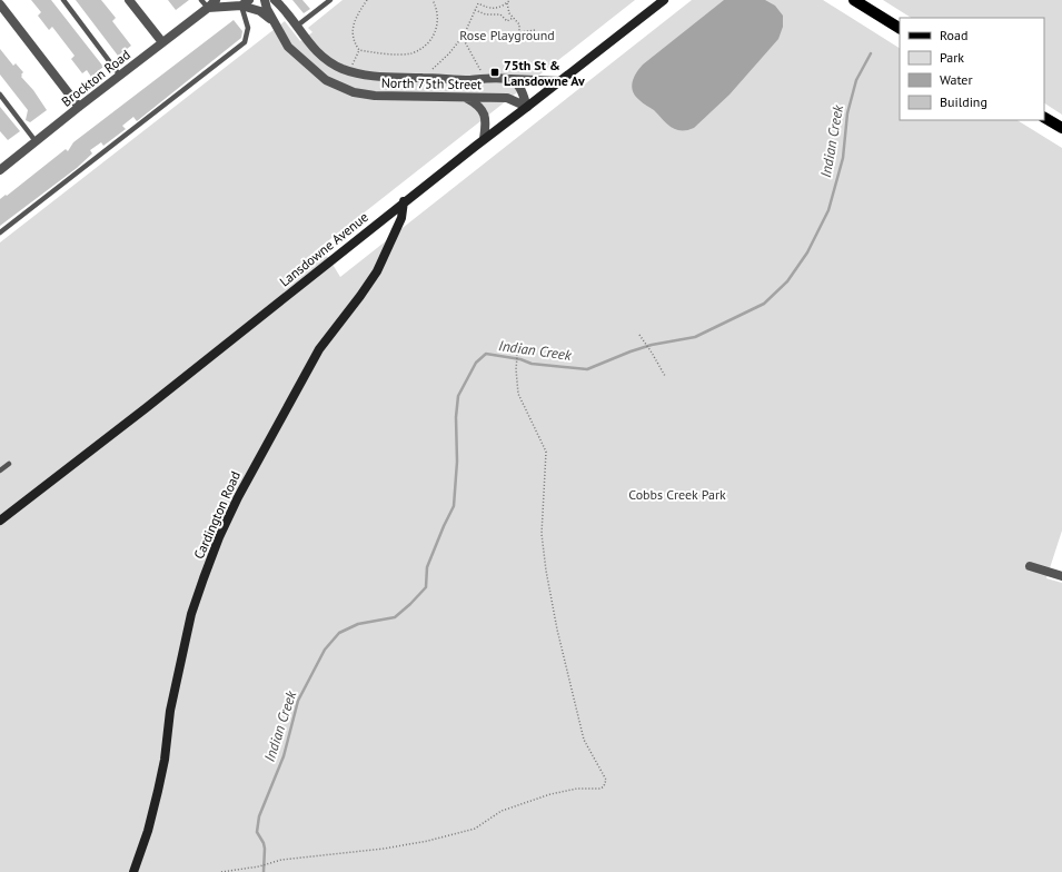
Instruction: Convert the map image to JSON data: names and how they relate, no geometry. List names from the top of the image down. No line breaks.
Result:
{"streets":{"main road":["Lansdowne Avenue","Cardington Road"],"street":["Brockton Road","North 75th Street"]},"crossings":[["North 75th Street","Lansdowne Avenue"],["Lansdowne Avenue","Cardington Road"]],"water":["Indian Creek"],"parks":["Rose Playground","Cobbs Creek Park"],"places":{"transit":["75th St & Lansdowne Av"]},"legend":["Road","Park","Water","Building"]}
